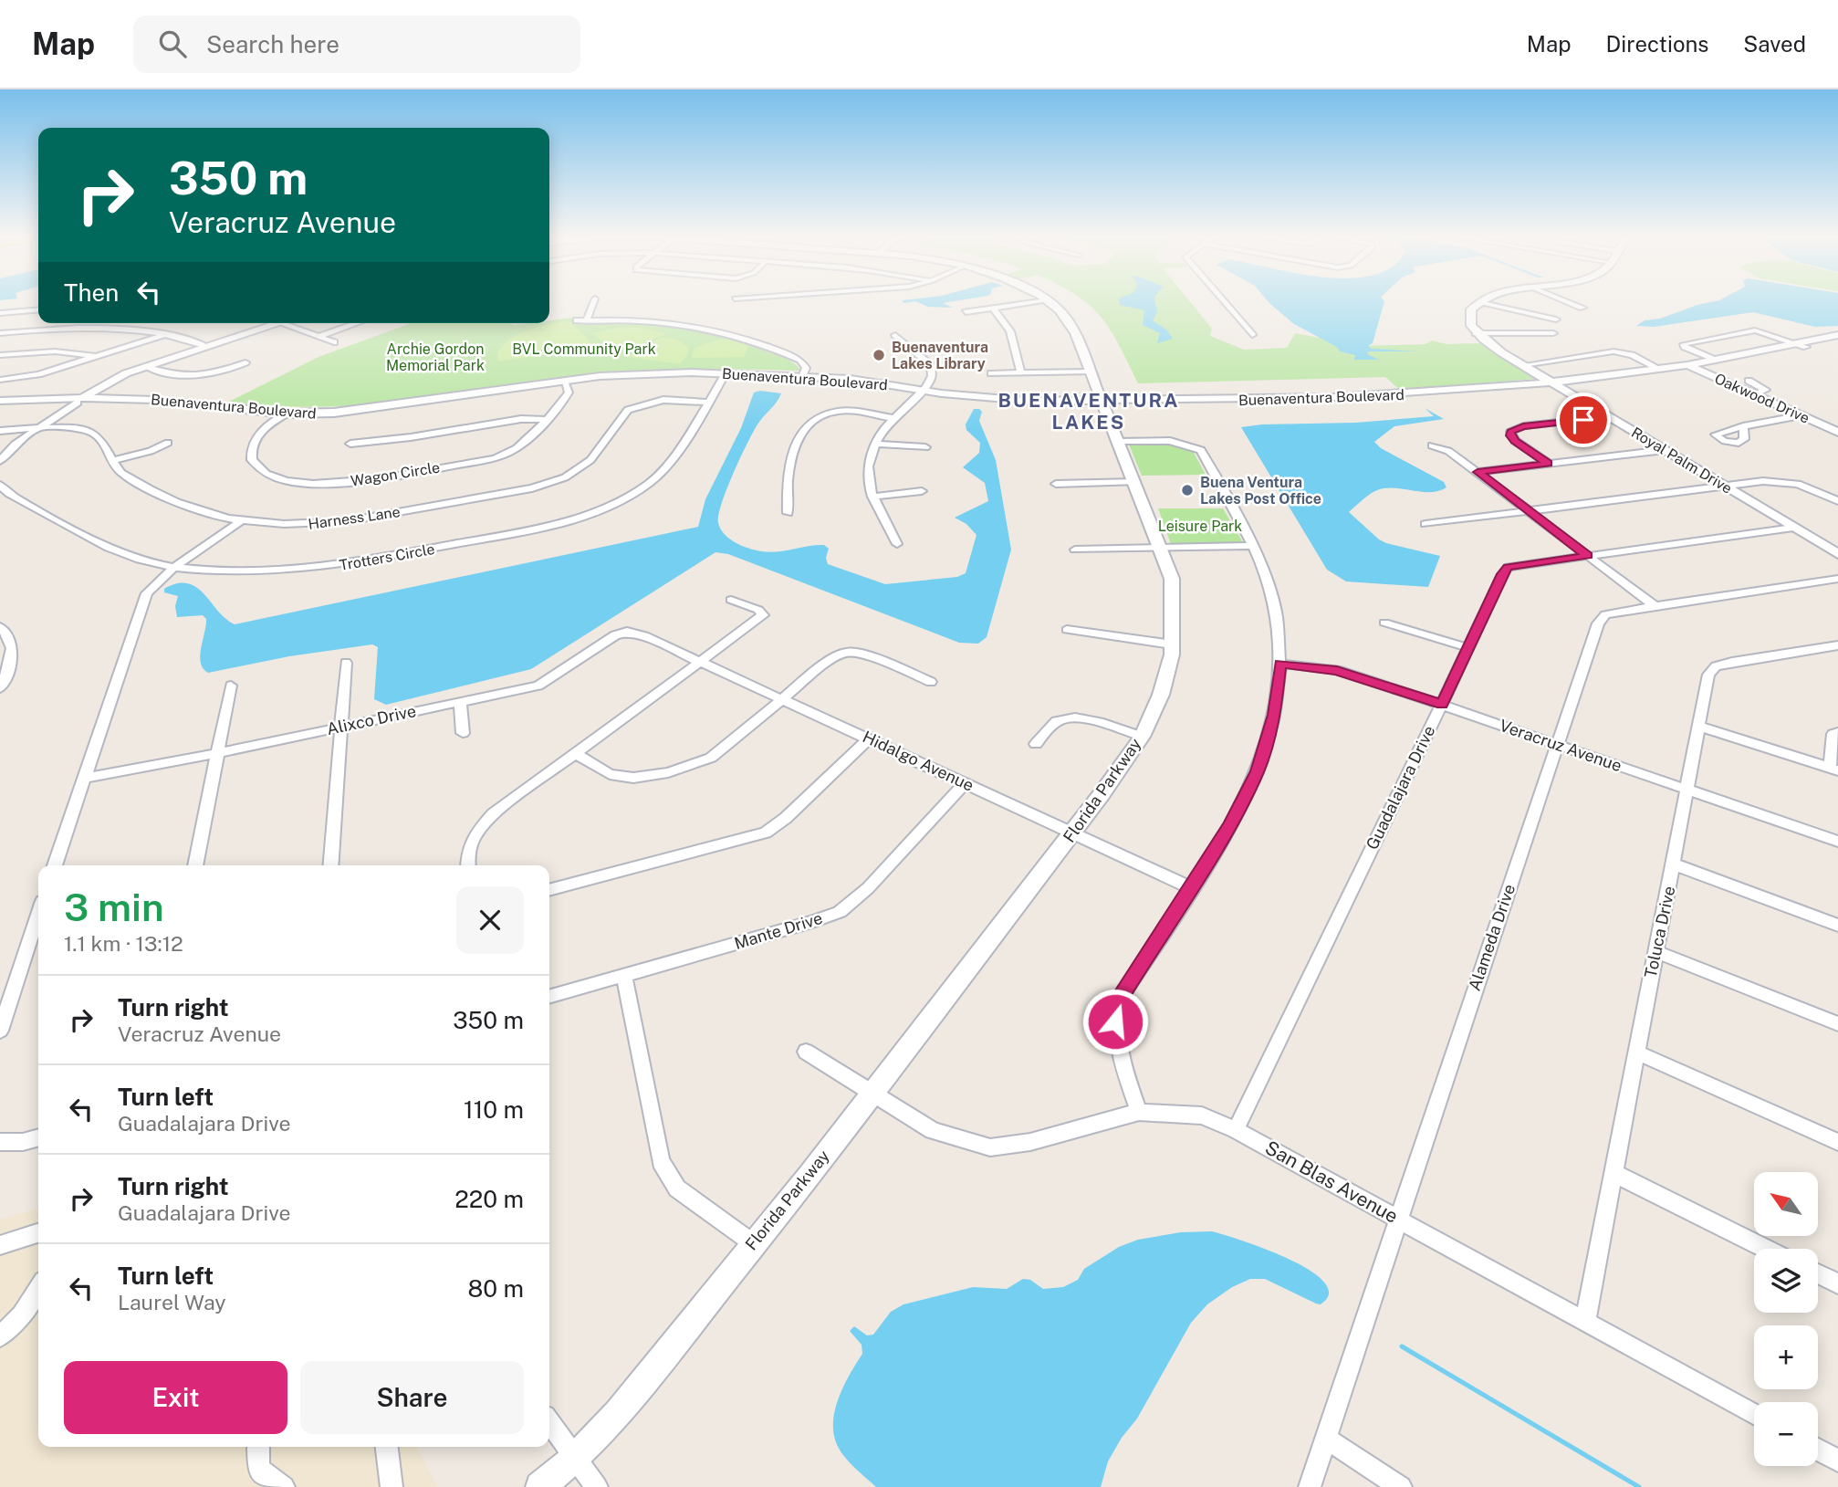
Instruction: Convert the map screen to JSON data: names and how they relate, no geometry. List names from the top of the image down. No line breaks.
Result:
{"streets":{"street":["Buenaventura Boulevard","Oakwood Drive","Royal Palm Drive","Wagon Circle","Harness Lane","Trotters Circle","Alixco Drive","Veracruz Avenue","Hidalgo Avenue","Guadalajara Drive","Florida Parkway","Mante Drive","Toluca Drive","Alameda Drive","San Blas Avenue"]},"crossings":[["Buenaventura Boulevard","Oakwood Drive"],["Buenaventura Boulevard","Royal Palm Drive"],["Buenaventura Boulevard","Wagon Circle"],["Buenaventura Boulevard","Trotters Circle"],["Buenaventura Boulevard","Florida Parkway"],["Royal Palm Drive","Guadalajara Drive"],["Harness Lane","Trotters Circle"],["Alixco Drive","Hidalgo Avenue"],["Veracruz Avenue","Guadalajara Drive"],["Veracruz Avenue","Toluca Drive"],["Veracruz Avenue","Alameda Drive"],["Hidalgo Avenue","Florida Parkway"],["Hidalgo Avenue","Mante Drive"],["Guadalajara Drive","San Blas Avenue"],["Florida Parkway","San Blas Avenue"],["Toluca Drive","San Blas Avenue"],["Alameda Drive","San Blas Avenue"]],"districts":["BUENAVENTURA LAKES"],"parks":["Archie Gordon Memorial Park","BVL Community Park","Leisure Park"],"places":["Buenaventura Lakes Library","Buena Ventura Lakes Post Office"],"north":"top left","page":{"header":"Map","search":"Search here","nav":["Map","Directions","Saved"],"turn":["350 m","Veracruz Avenue"],"then":"Then","heading":["3 min","1.1 km · 13:12"],"list":[{"name":"Turn right","note":"Veracruz Avenue","value":"350 m"},{"name":"Turn left","note":"Guadalajara Drive","value":"110 m"},{"name":"Turn right","note":"Guadalajara Drive","value":"220 m"},{"name":"Turn left","note":"Laurel Way","value":"80 m"}],"map_buttons":["+","−"],"buttons":["Exit","Share"]}}
